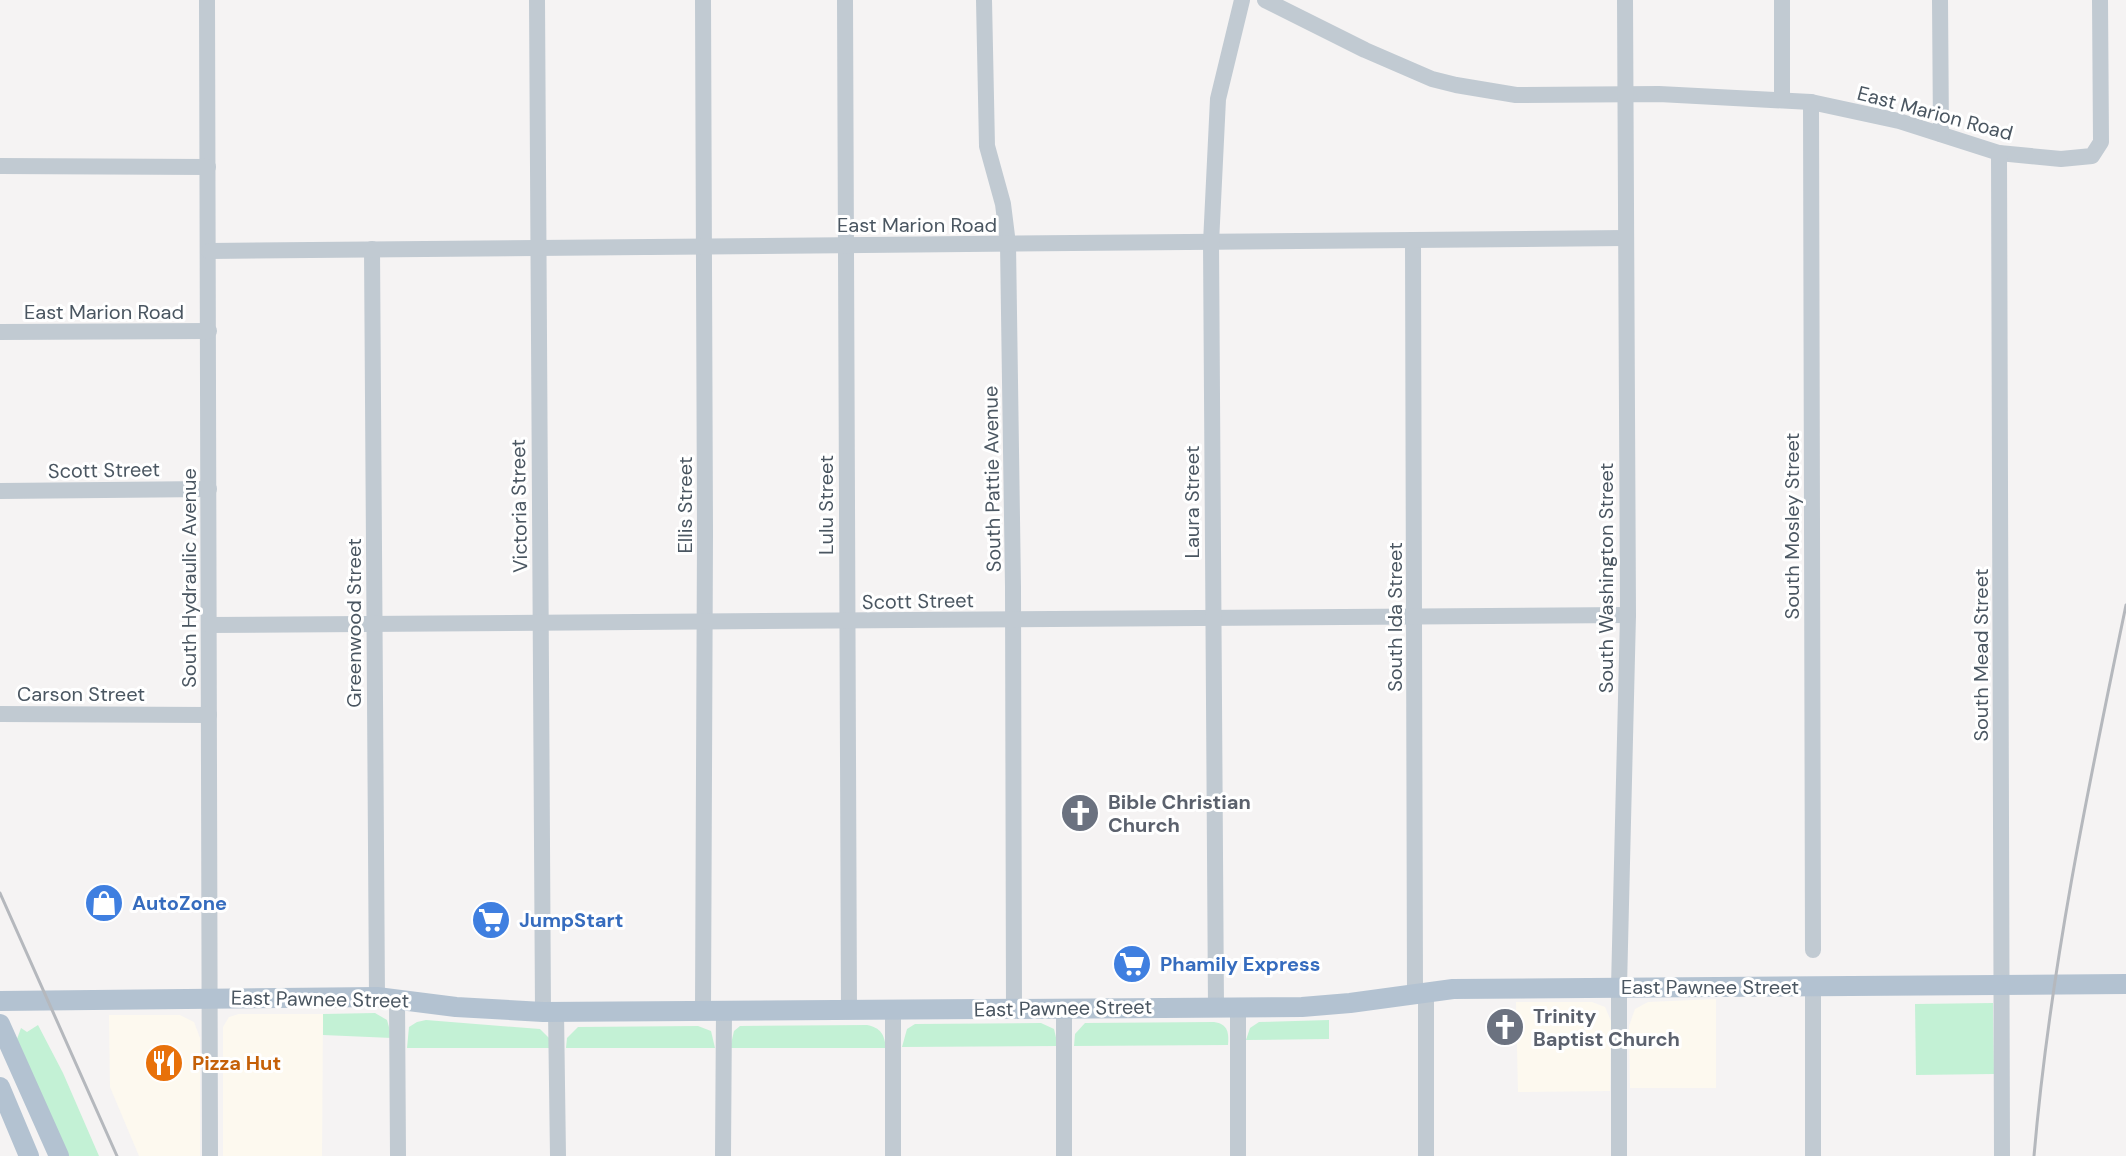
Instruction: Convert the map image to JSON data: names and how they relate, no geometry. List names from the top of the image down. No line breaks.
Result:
{"streets":{"main road":["East Pawnee Street"],"street":["East Marion Road","Scott Street","South Pattie Avenue","Laura Street","Ellis Street","Lulu Street","Victoria Street","South Mosley Street","South Hydraulic Avenue","South Washington Street","South Ida Street","Greenwood Street","South Mead Street","Carson Street"]},"crossings":[["East Marion Road","South Pattie Avenue"],["East Marion Road","Laura Street"],["East Marion Road","Ellis Street"],["East Marion Road","Lulu Street"],["East Marion Road","Victoria Street"],["East Marion Road","South Mosley Street"],["East Marion Road","South Hydraulic Avenue"],["East Marion Road","South Washington Street"],["East Marion Road","South Ida Street"],["East Marion Road","Greenwood Street"],["East Marion Road","South Mead Street"],["Scott Street","South Pattie Avenue"],["Scott Street","Laura Street"],["Scott Street","Ellis Street"],["Scott Street","Lulu Street"],["Scott Street","Victoria Street"],["Scott Street","South Hydraulic Avenue"],["Scott Street","South Washington Street"],["Scott Street","South Ida Street"],["Scott Street","Greenwood Street"],["South Pattie Avenue","East Pawnee Street"],["Laura Street","East Pawnee Street"],["Ellis Street","East Pawnee Street"],["Lulu Street","East Pawnee Street"],["Victoria Street","East Pawnee Street"],["South Hydraulic Avenue","Carson Street"],["South Hydraulic Avenue","East Pawnee Street"],["South Washington Street","East Pawnee Street"],["South Ida Street","East Pawnee Street"],["Greenwood Street","East Pawnee Street"],["South Mead Street","East Pawnee Street"]],"places":{"church":["Bible Christian Church","Trinity Baptist Church"],"shop":["AutoZone"],"supermarket":["JumpStart","Phamily Express"],"restaurant":["Pizza Hut"]}}
